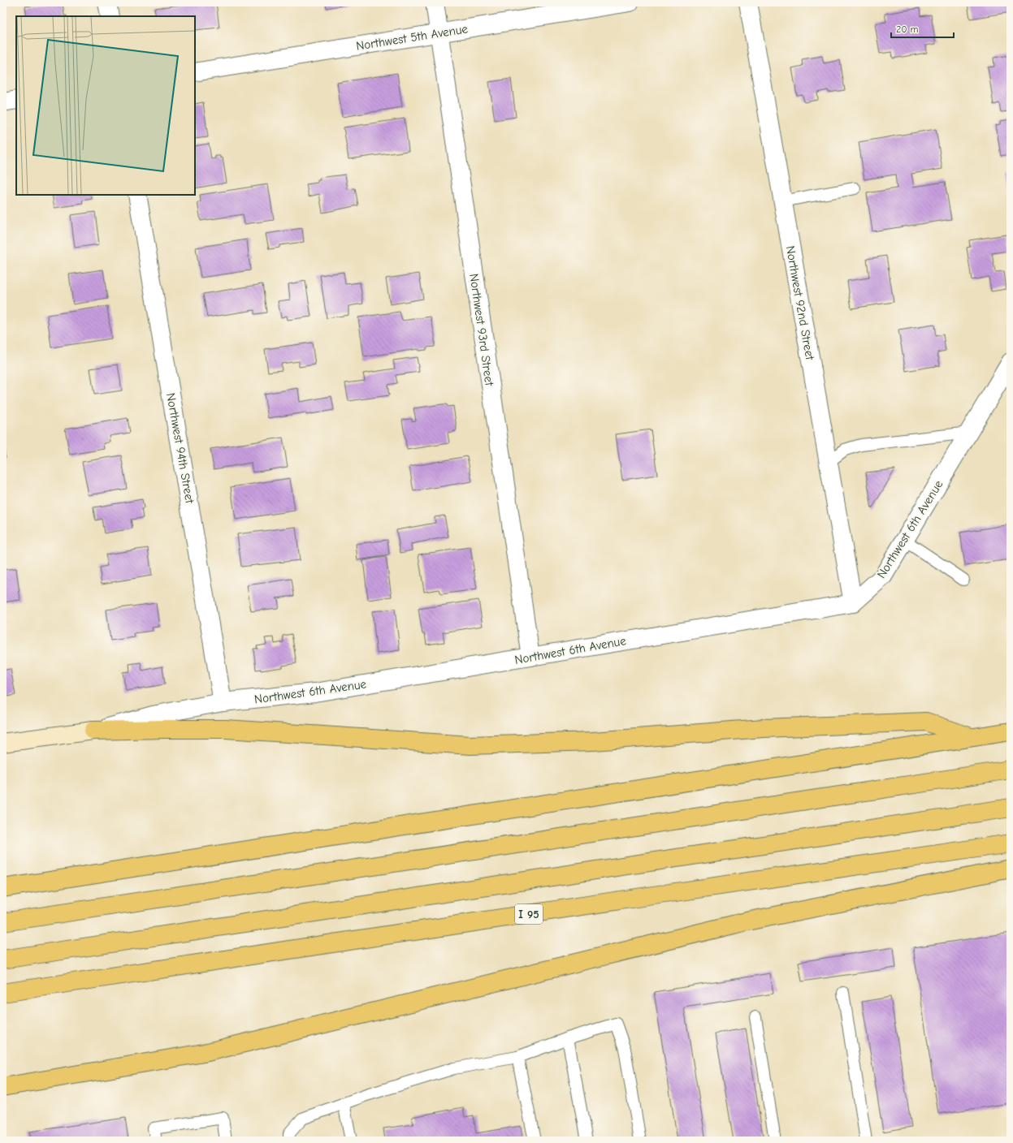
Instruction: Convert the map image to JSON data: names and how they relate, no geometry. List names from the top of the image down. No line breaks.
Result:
{"streets":{"highway":["I 95"],"main road":["Northwest 6th Avenue"],"street":["Northwest 5th Avenue","Northwest 92nd Street","Northwest 93rd Street","Northwest 94th Street"]},"crossings":[["Northwest 5th Avenue","Northwest 93rd Street"],["Northwest 92nd Street","Northwest 6th Avenue"],["Northwest 93rd Street","Northwest 6th Avenue"],["Northwest 94th Street","Northwest 6th Avenue"]],"scale_bar":"20 m"}
